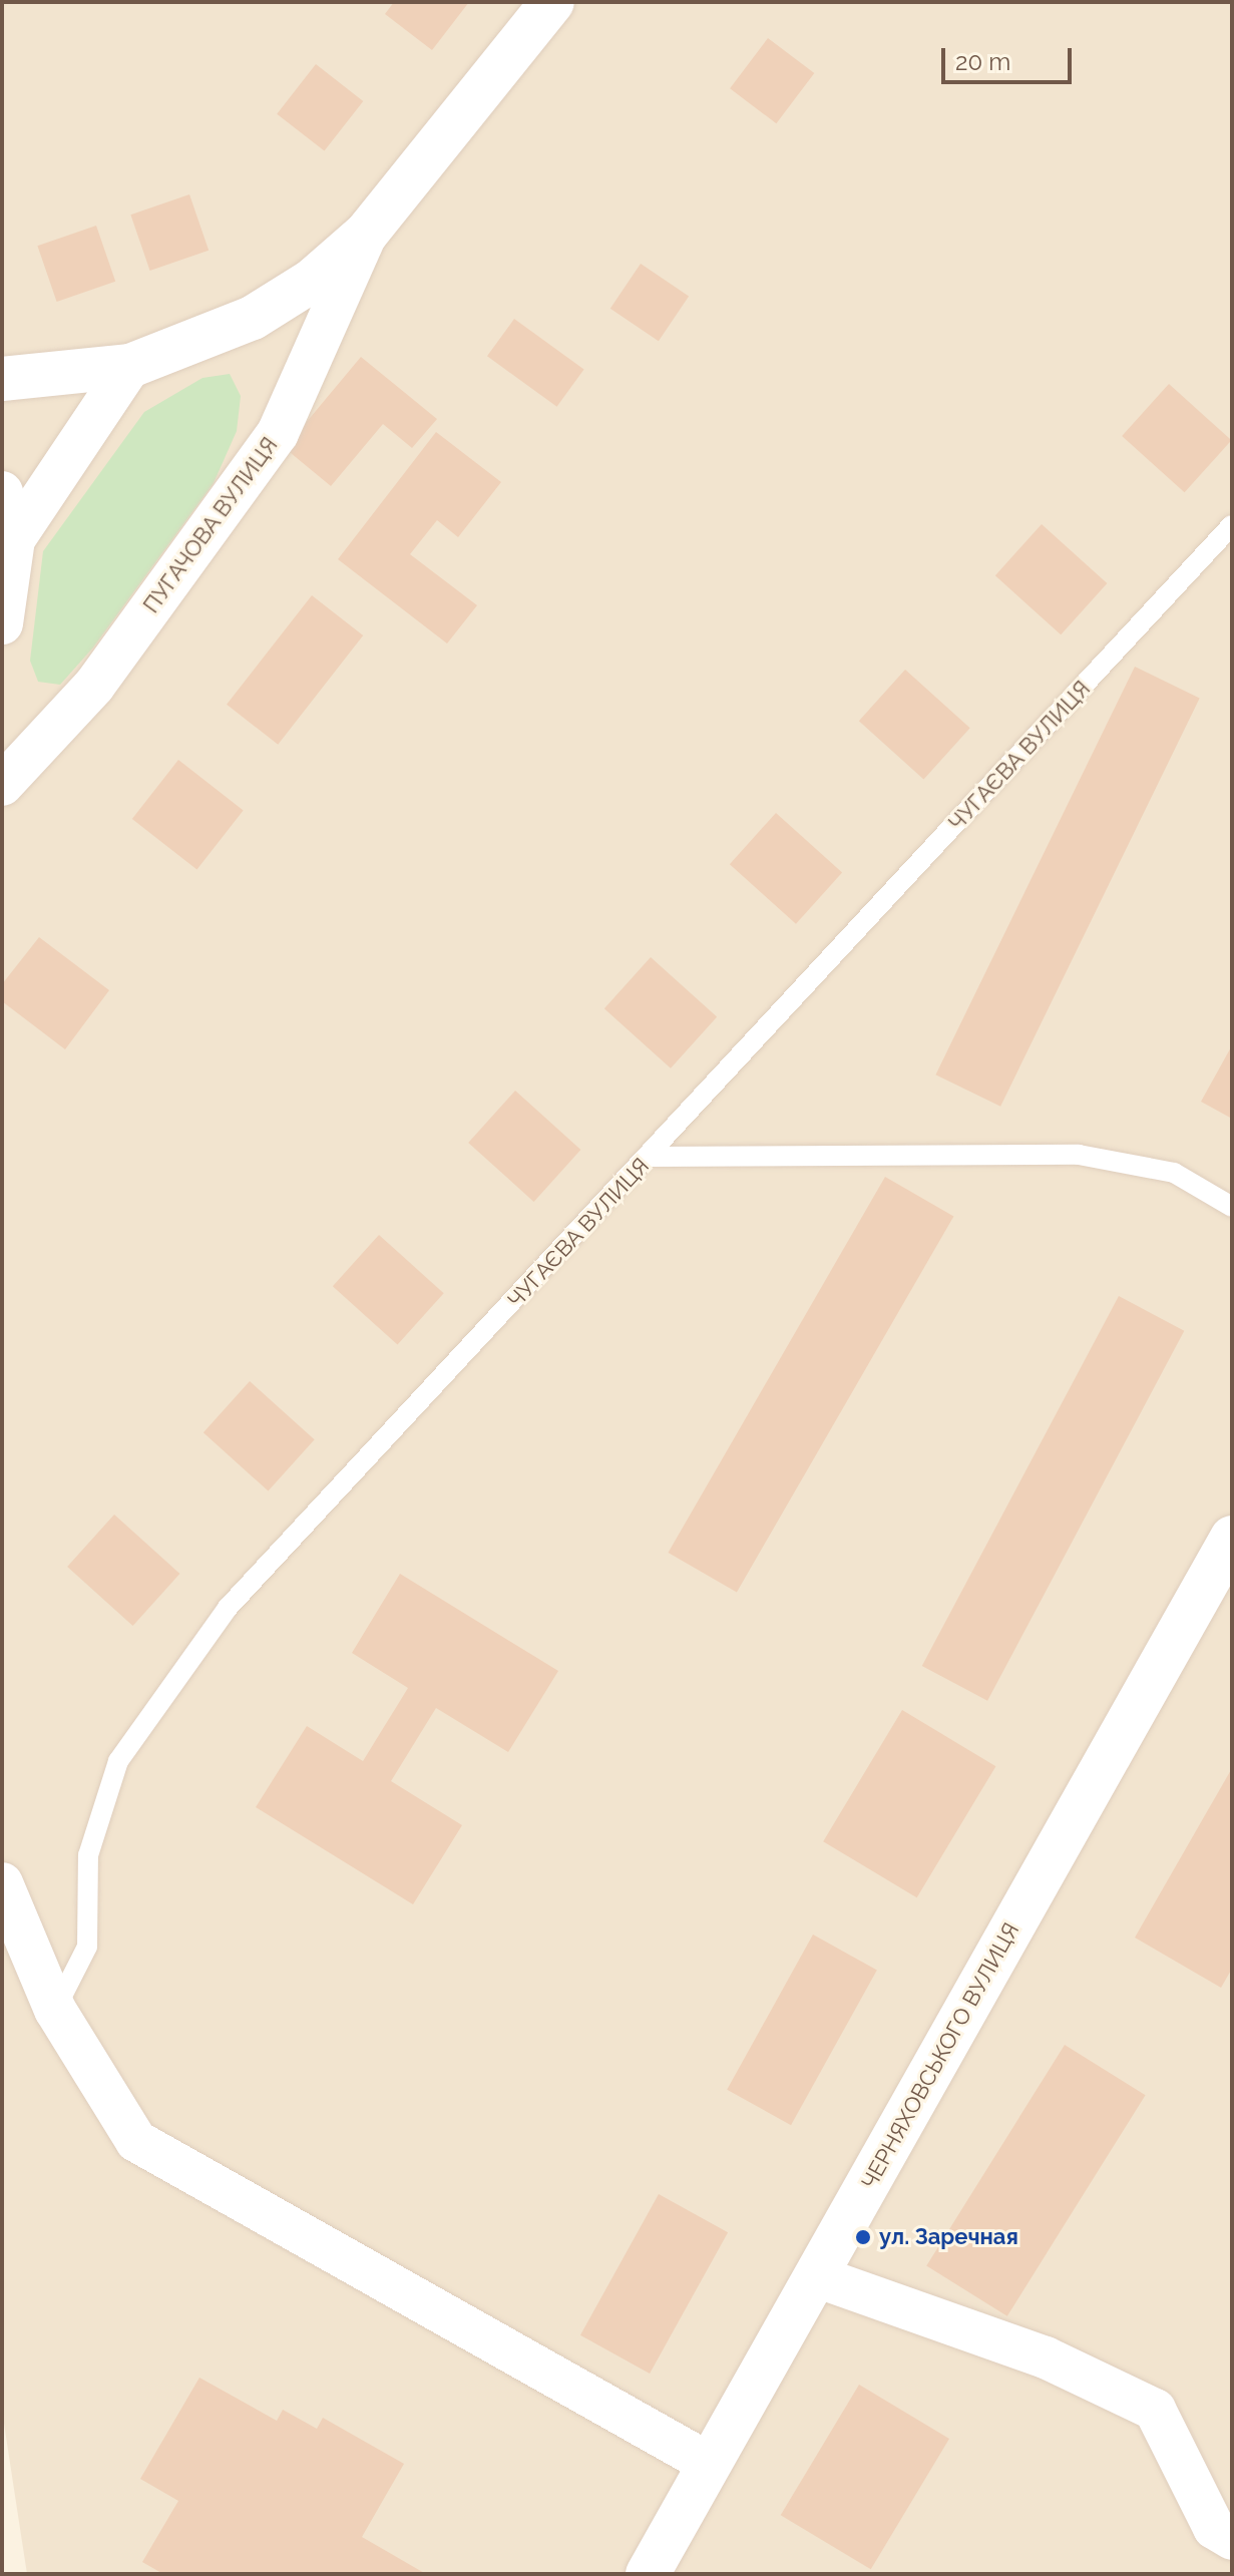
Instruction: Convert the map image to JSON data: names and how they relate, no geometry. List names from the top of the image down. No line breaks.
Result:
{"streets":{"street":["ПУГАЧОВА ВУЛИЦЯ","ЧЕРНЯХОВСЬКОГО ВУЛИЦЯ"],"lane":["ЧУГАЄВА ВУЛИЦЯ"]},"places":["ул. Заречная"],"scale_bar":"20 m"}
